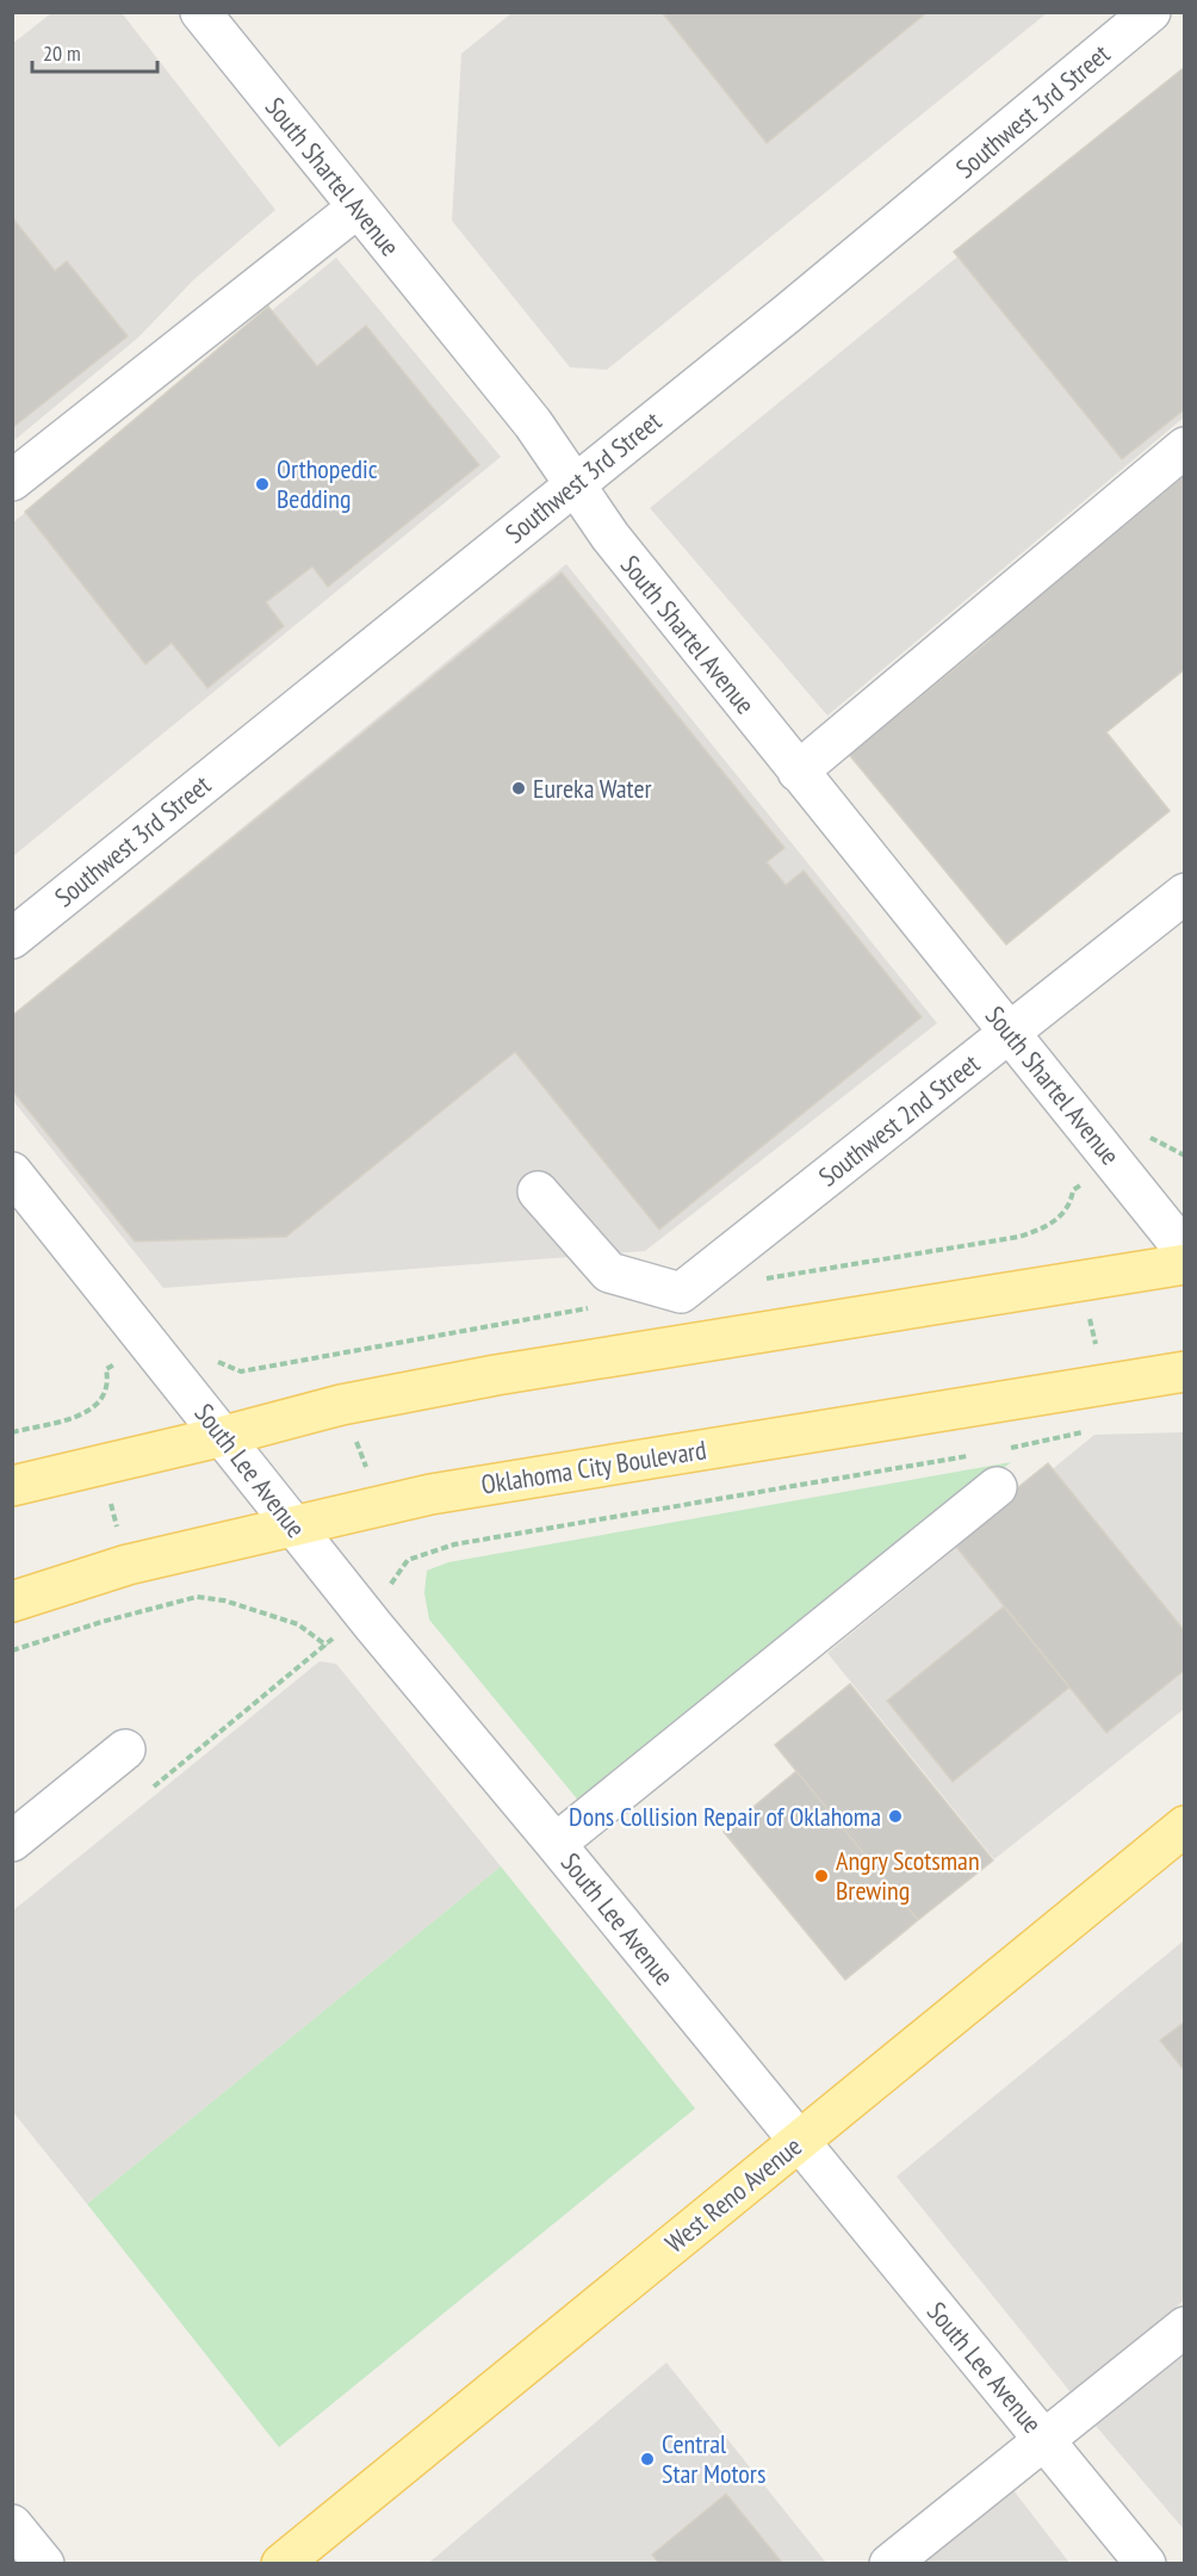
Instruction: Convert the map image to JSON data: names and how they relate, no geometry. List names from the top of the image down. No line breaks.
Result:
{"streets":{"main road":["Oklahoma City Boulevard","West Reno Avenue"],"street":["Southwest 3rd Street","South Shartel Avenue","Southwest 2nd Street","South Lee Avenue"]},"crossings":[["Southwest 3rd Street","South Shartel Avenue"],["South Shartel Avenue","Southwest 2nd Street"],["Oklahoma City Boulevard","South Lee Avenue"],["South Lee Avenue","West Reno Avenue"]],"places":["Orthopedic Bedding","Eureka Water","Dons Collision Repair of Oklahoma","Angry Scotsman Brewing","Central Star Motors"],"scale_bar":"20 m"}
